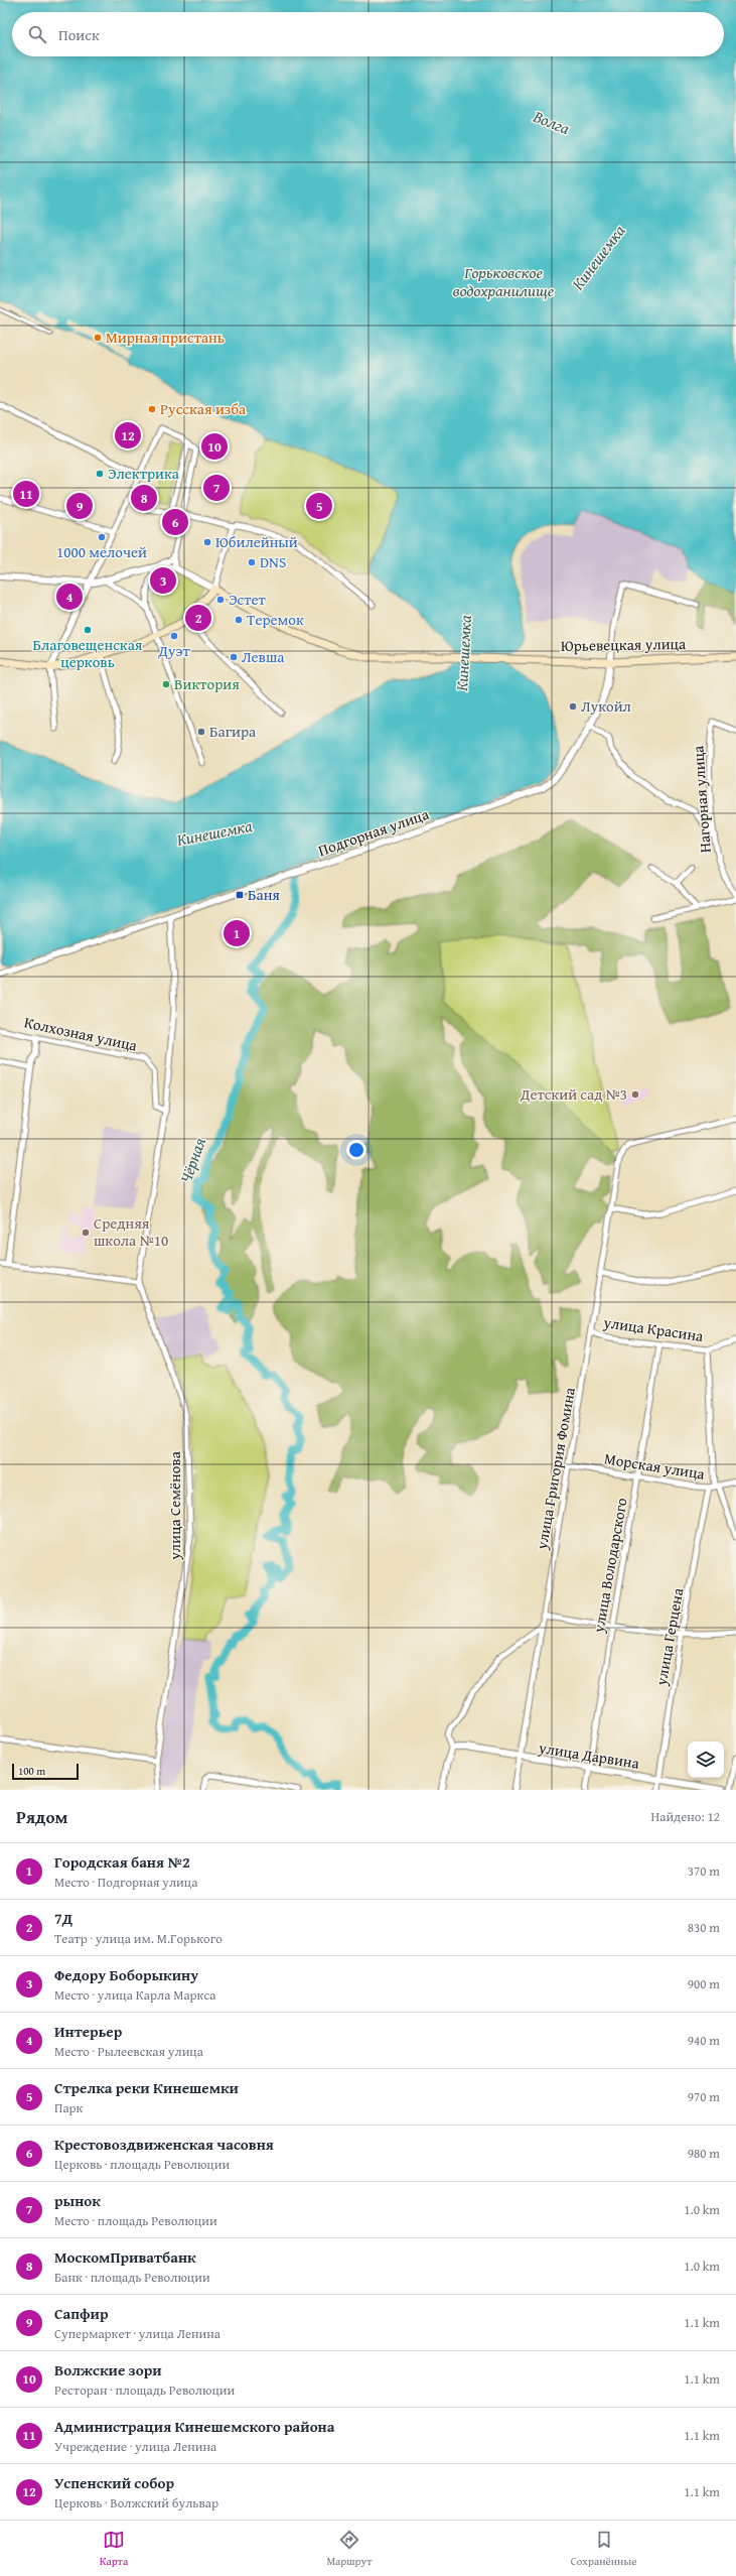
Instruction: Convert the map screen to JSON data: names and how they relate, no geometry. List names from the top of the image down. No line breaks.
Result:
{"streets":{"main road":["Юрьевецкая улица"],"street":["Нагорная улица","Подгорная улица","Колхозная улица","улица Красина","Морская улица","улица Григория Фомина","улица Семёнова","улица Володарского","улица Герцена","улица Дарвина"]},"crossings":[["Юрьевецкая улица","Подгорная улица"],["улица Красина","улица Григория Фомина"],["улица Красина","улица Володарского"],["Морская улица","улица Григория Фомина"],["Морская улица","улица Володарского"],["Морская улица","улица Герцена"],["улица Григория Фомина","улица Дарвина"],["улица Володарского","улица Дарвина"],["улица Герцена","улица Дарвина"]],"water":["Волга","Кинешемка","Горьковское водохранилище","Чёрная"],"places":{"other":["Мирная пристань","Русская изба","Электрика","1000 мелочей","Юбилейный","DNS","Эстет","Теремок","Благовещенская церковь","Дуэт","Левша","Виктория","Лукойл","Багира","Детский сад №3","Средняя школа №10"],"transit":["Баня"]},"scale_bar":"100 m","page":{"search":"Поиск","pins":["12","10","7","11","8","5","9","6","3","4","2","1"],"scale":"100 m","heading":["Рядом","Найдено: 12"],"list":[{"mark":"1","name":"Городская баня №2","note":"Место · Подгорная улица","value":"370 m"},{"mark":"2","name":"7Д","note":"Театр · улица им. М.Горького","value":"830 m"},{"mark":"3","name":"Федору Боборыкину","note":"Место · улица Карла Маркса","value":"900 m"},{"mark":"4","name":"Интерьер","note":"Место · Рылеевская улица","value":"940 m"},{"mark":"5","name":"Стрелка реки Кинешемки","note":"Парк","value":"970 m"},{"mark":"6","name":"Крестовоздвиженская часовня","note":"Церковь · площадь Революции","value":"980 m"},{"mark":"7","name":"рынок","note":"Место · площадь Революции","value":"1.0 km"},{"mark":"8","name":"МоскомПриватбанк","note":"Банк · площадь Революции","value":"1.0 km"},{"mark":"9","name":"Сапфир","note":"Супермаркет · улица Ленина","value":"1.1 km"},{"mark":"10","name":"Волжские зори","note":"Ресторан · площадь Революции","value":"1.1 km"},{"mark":"11","name":"Администрация Кинешемского района","note":"Учреждение · улица Ленина","value":"1.1 km"},{"mark":"12","name":"Успенский собор","note":"Церковь · Волжский бульвар","value":"1.1 km"}],"nav":["Карта","Маршрут","Сохранённые"]}}
